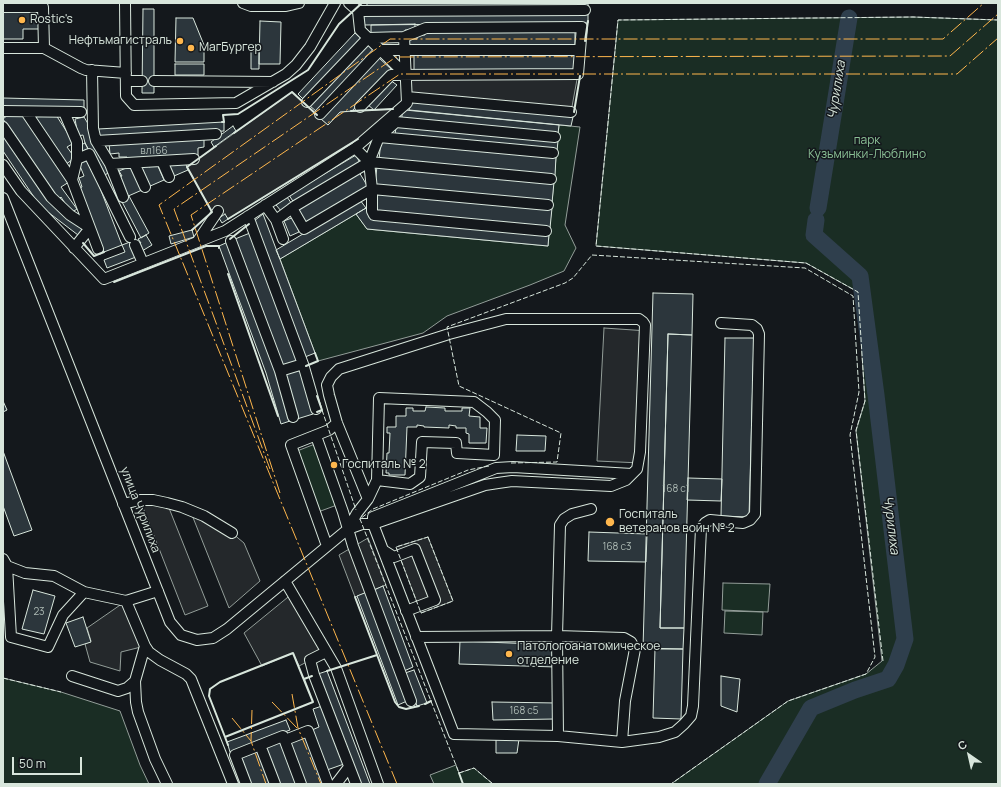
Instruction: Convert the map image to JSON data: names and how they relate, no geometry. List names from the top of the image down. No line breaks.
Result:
{"streets":{"street":["улица Чурилиха"]},"water":["Чурилиха"],"parks":["парк Кузьминки-Люблино"],"places":["Rostic's","Нефтьмагистраль","МагБургер","Госпиталь № 2","Госпиталь ветеранов войн № 2","Патологоанатомическое отделение"],"house_numbers":["вл166","168 с1","168 с3","23","168 с5"],"scale_bar":"50 m","north":"top left"}
